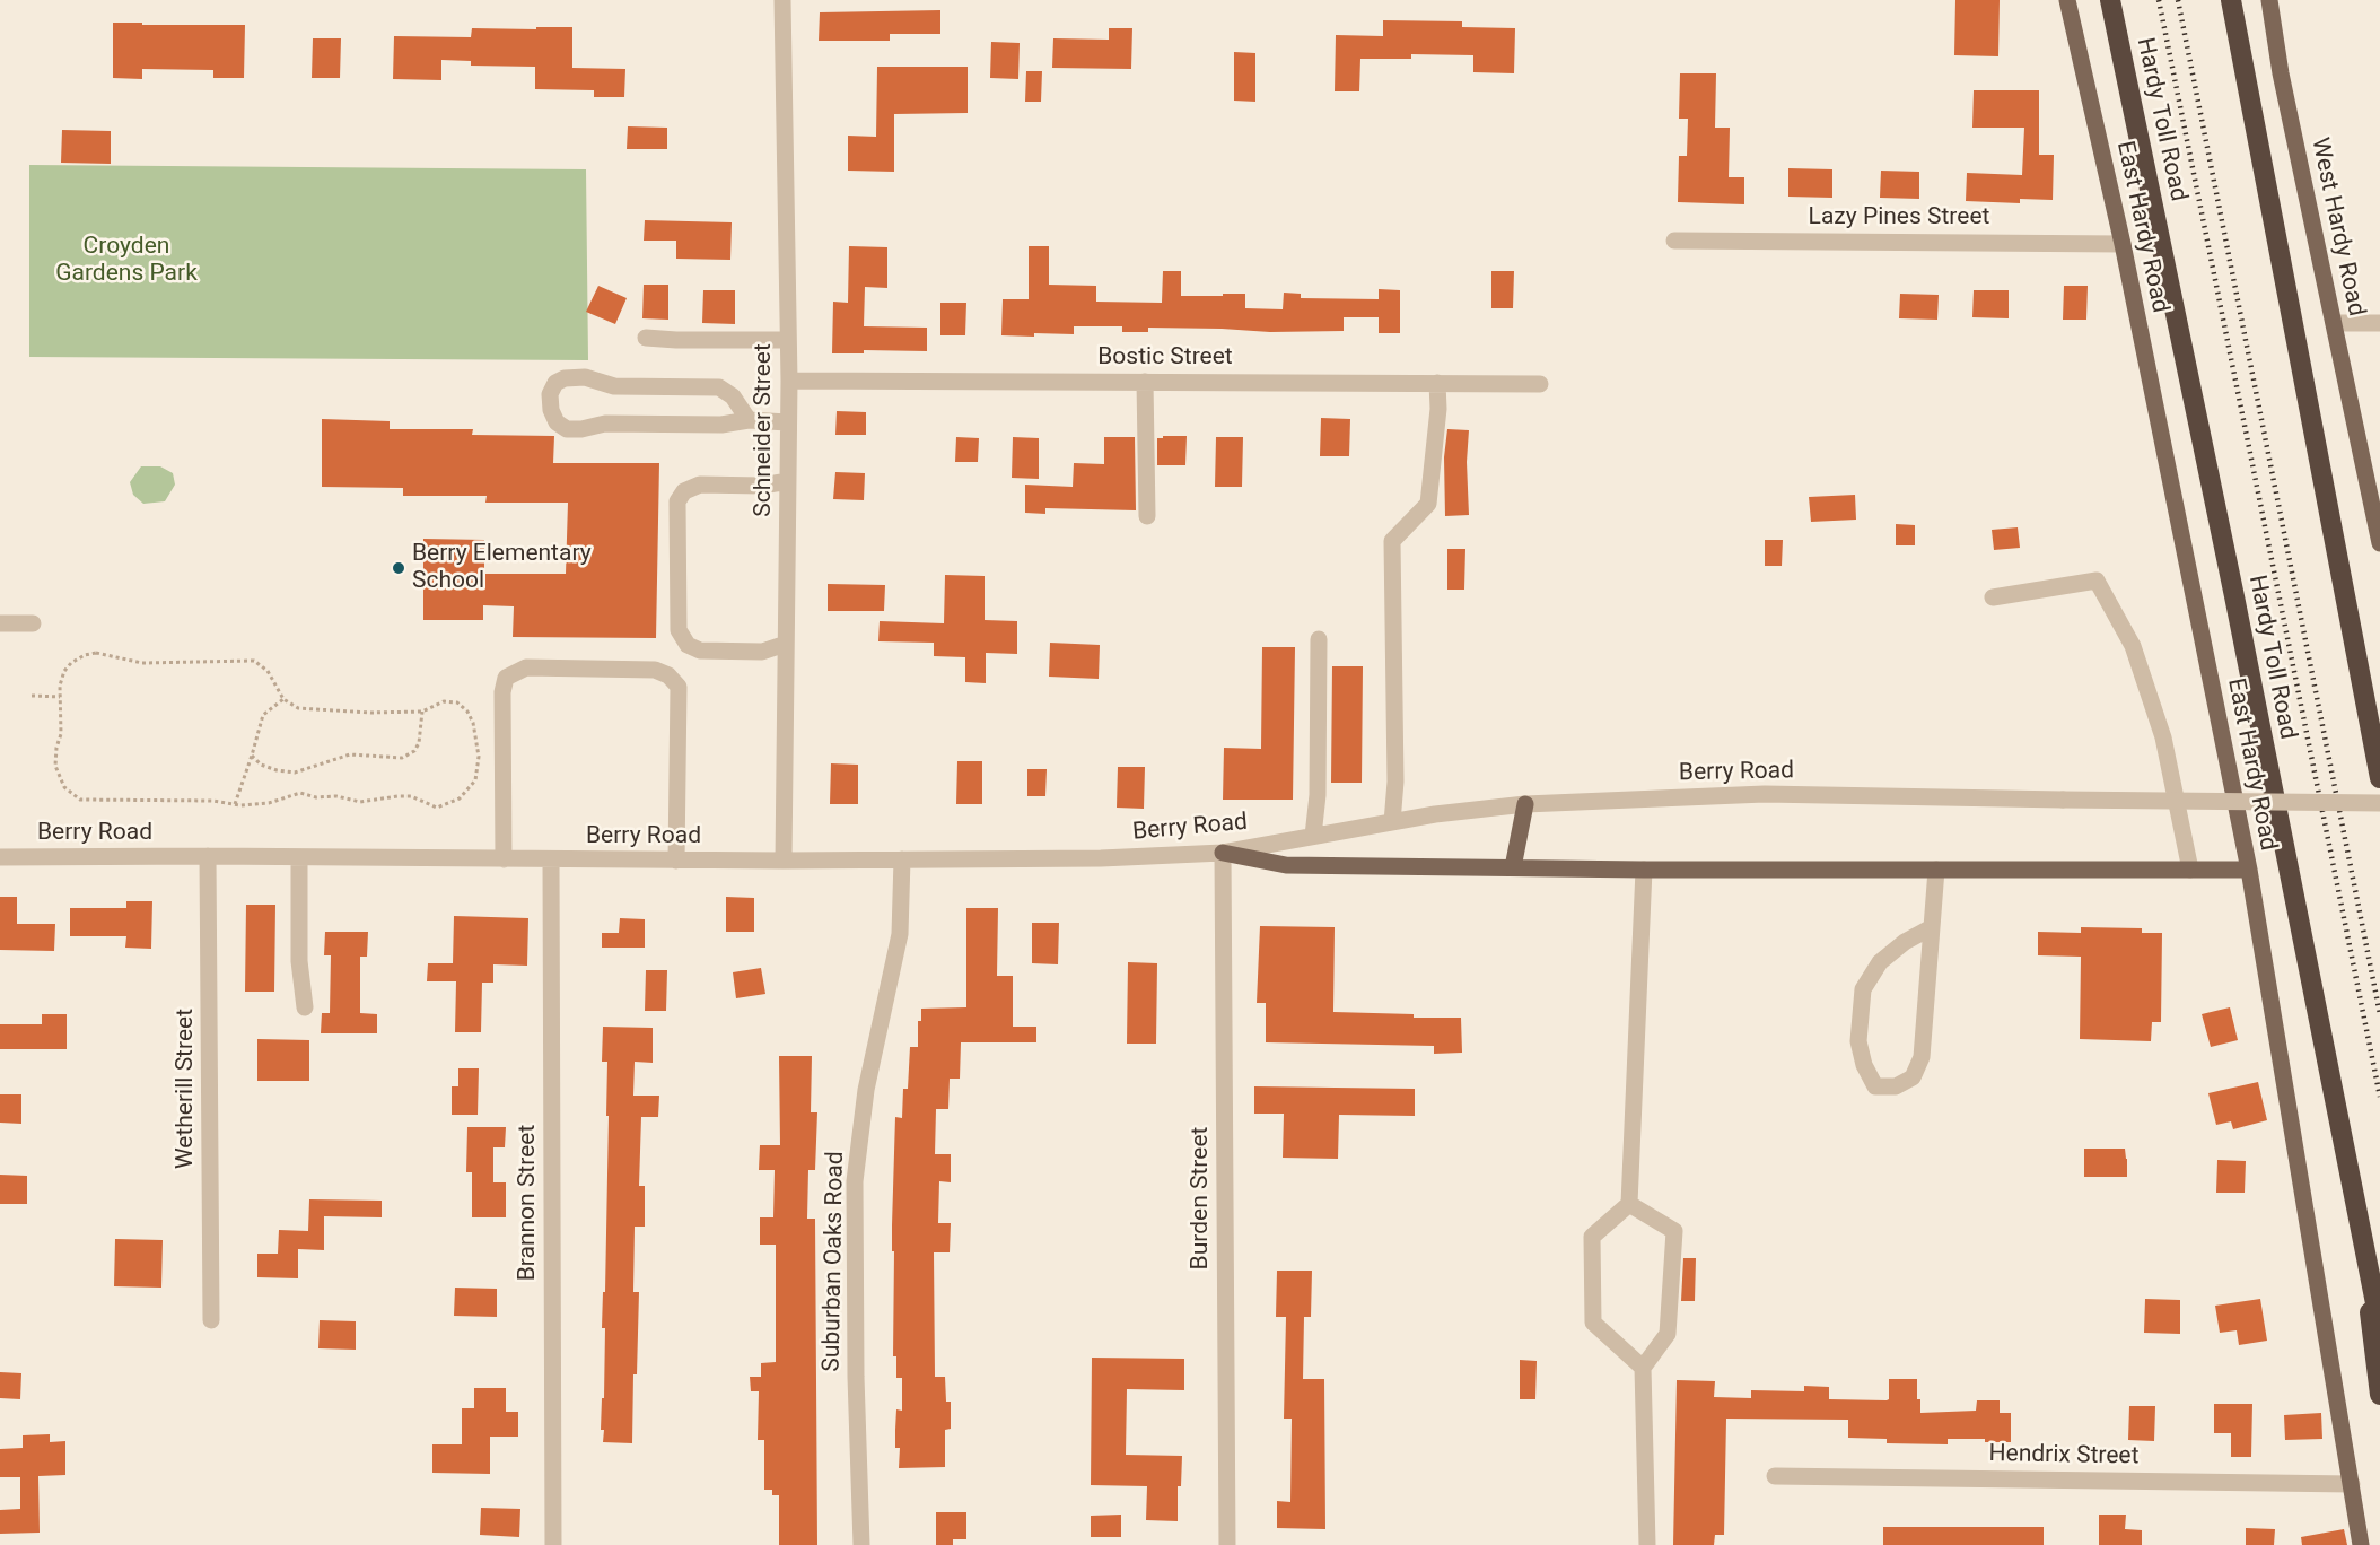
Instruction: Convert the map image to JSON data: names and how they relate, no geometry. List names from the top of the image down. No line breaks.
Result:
{"streets":{"highway":["Hardy Toll Road"],"main road":["East Hardy Road","West Hardy Road"],"street":["Lazy Pines Street","Bostic Street","Schneider Street","Berry Road","Wetherill Street","Burden Street","Brannon Street","Suburban Oaks Road","Hendrix Street"]},"crossings":[["Lazy Pines Street","East Hardy Road"],["East Hardy Road","Hendrix Street"],["Bostic Street","Schneider Street"],["Schneider Street","Berry Road"],["Berry Road","Wetherill Street"],["Berry Road","Burden Street"],["Berry Road","Brannon Street"],["Berry Road","Suburban Oaks Road"]],"parks":["Croyden Gardens Park"],"places":["Berry Elementary School"]}
